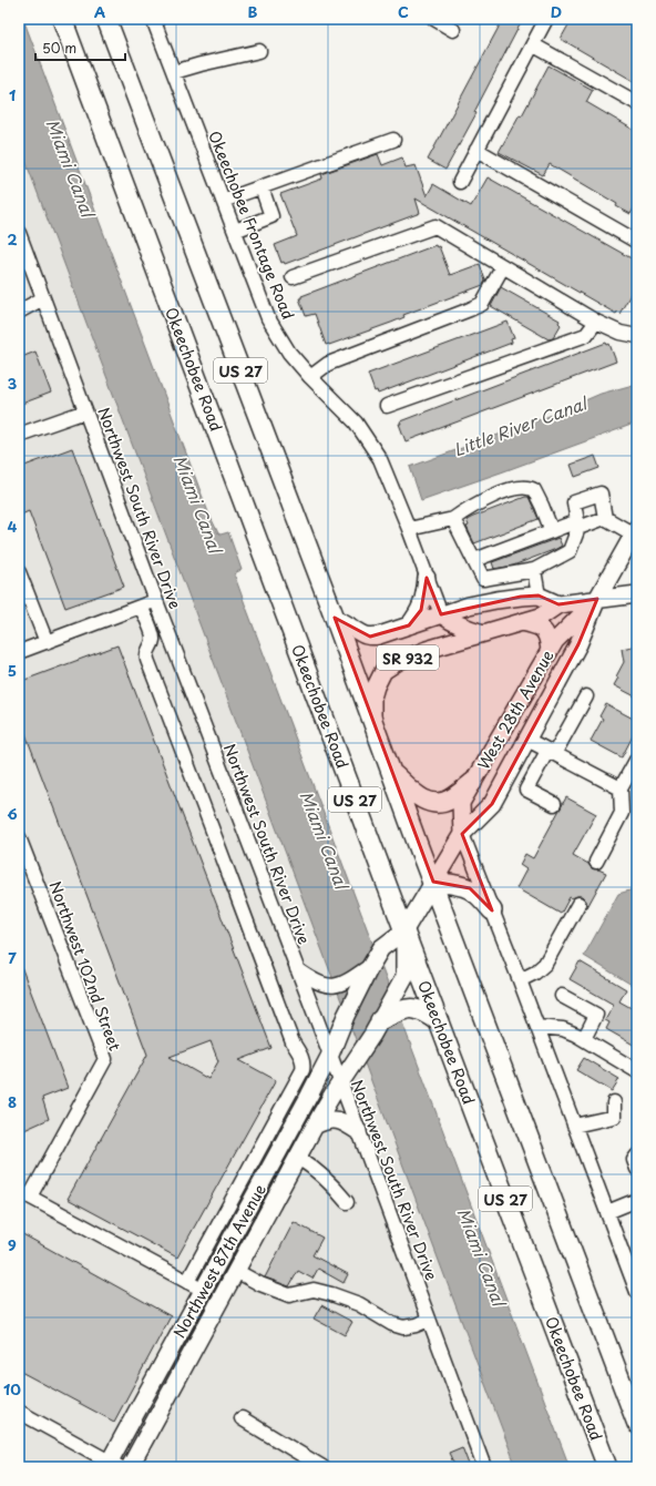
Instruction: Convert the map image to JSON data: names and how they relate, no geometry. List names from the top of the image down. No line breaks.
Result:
{"streets":{"highway":["Okeechobee Road","US 27"],"main road":["SR 932","West 28th Avenue","Northwest 87th Avenue"],"street":["Okeechobee Frontage Road","Northwest South River Drive","Northwest 102nd Street"]},"crossings":[["Okeechobee Frontage Road","SR 932"],["Okeechobee Road","West 28th Avenue"],["US 27","SR 932"],["US 27","West 28th Avenue"],["Northwest South River Drive","West 28th Avenue"],["Northwest South River Drive","Northwest 87th Avenue"],["SR 932","West 28th Avenue"],["West 28th Avenue","Northwest 87th Avenue"]],"water":["Miami Canal","Little River Canal"],"scale_bar":"50 m","grid":{"columns":["A","B","C","D"],"rows":["1","2","3","4","5","6","7","8","9","10"]}}
